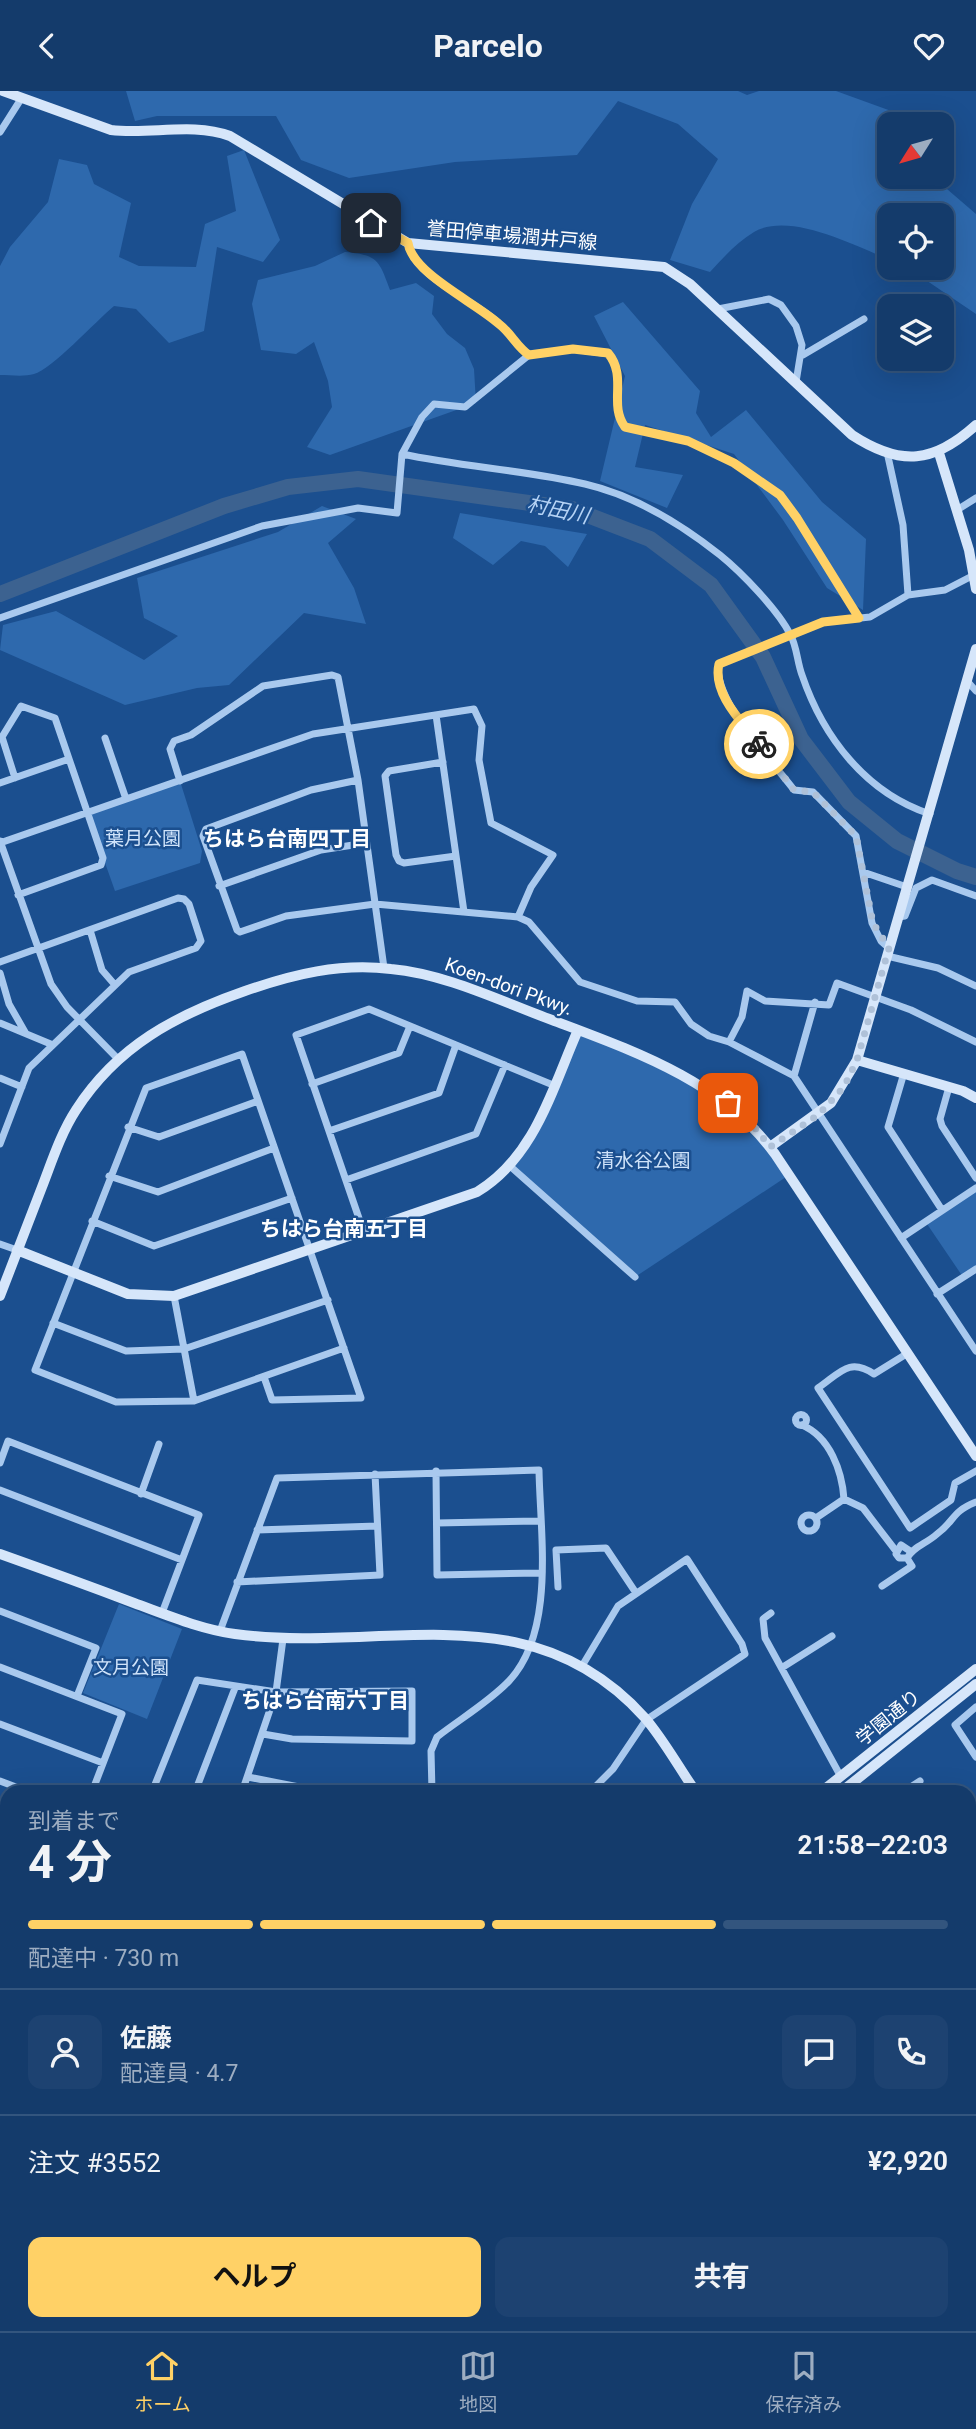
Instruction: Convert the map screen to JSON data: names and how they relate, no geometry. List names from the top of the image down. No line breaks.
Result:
{"streets":{"street":["誉田停車場潤井戸線","Koen-dori Pkwy.","学園通り"]},"districts":["ちはら台南四丁目","ちはら台南五丁目","ちはら台南六丁目"],"water":["村田川"],"parks":["葉月公園","清水谷公園","文月公園"],"north":"bottom left","page":{"header":"Parcelo","heading":["4 分","到着まで","21:58–22:03"],"panel":["佐藤","配達員 · 4.7","注文 #3552","¥2,920"],"bar":"配達中 · 730 m","buttons":["ヘルプ","共有"],"tabs":["ホーム","地図","保存済み"]}}
